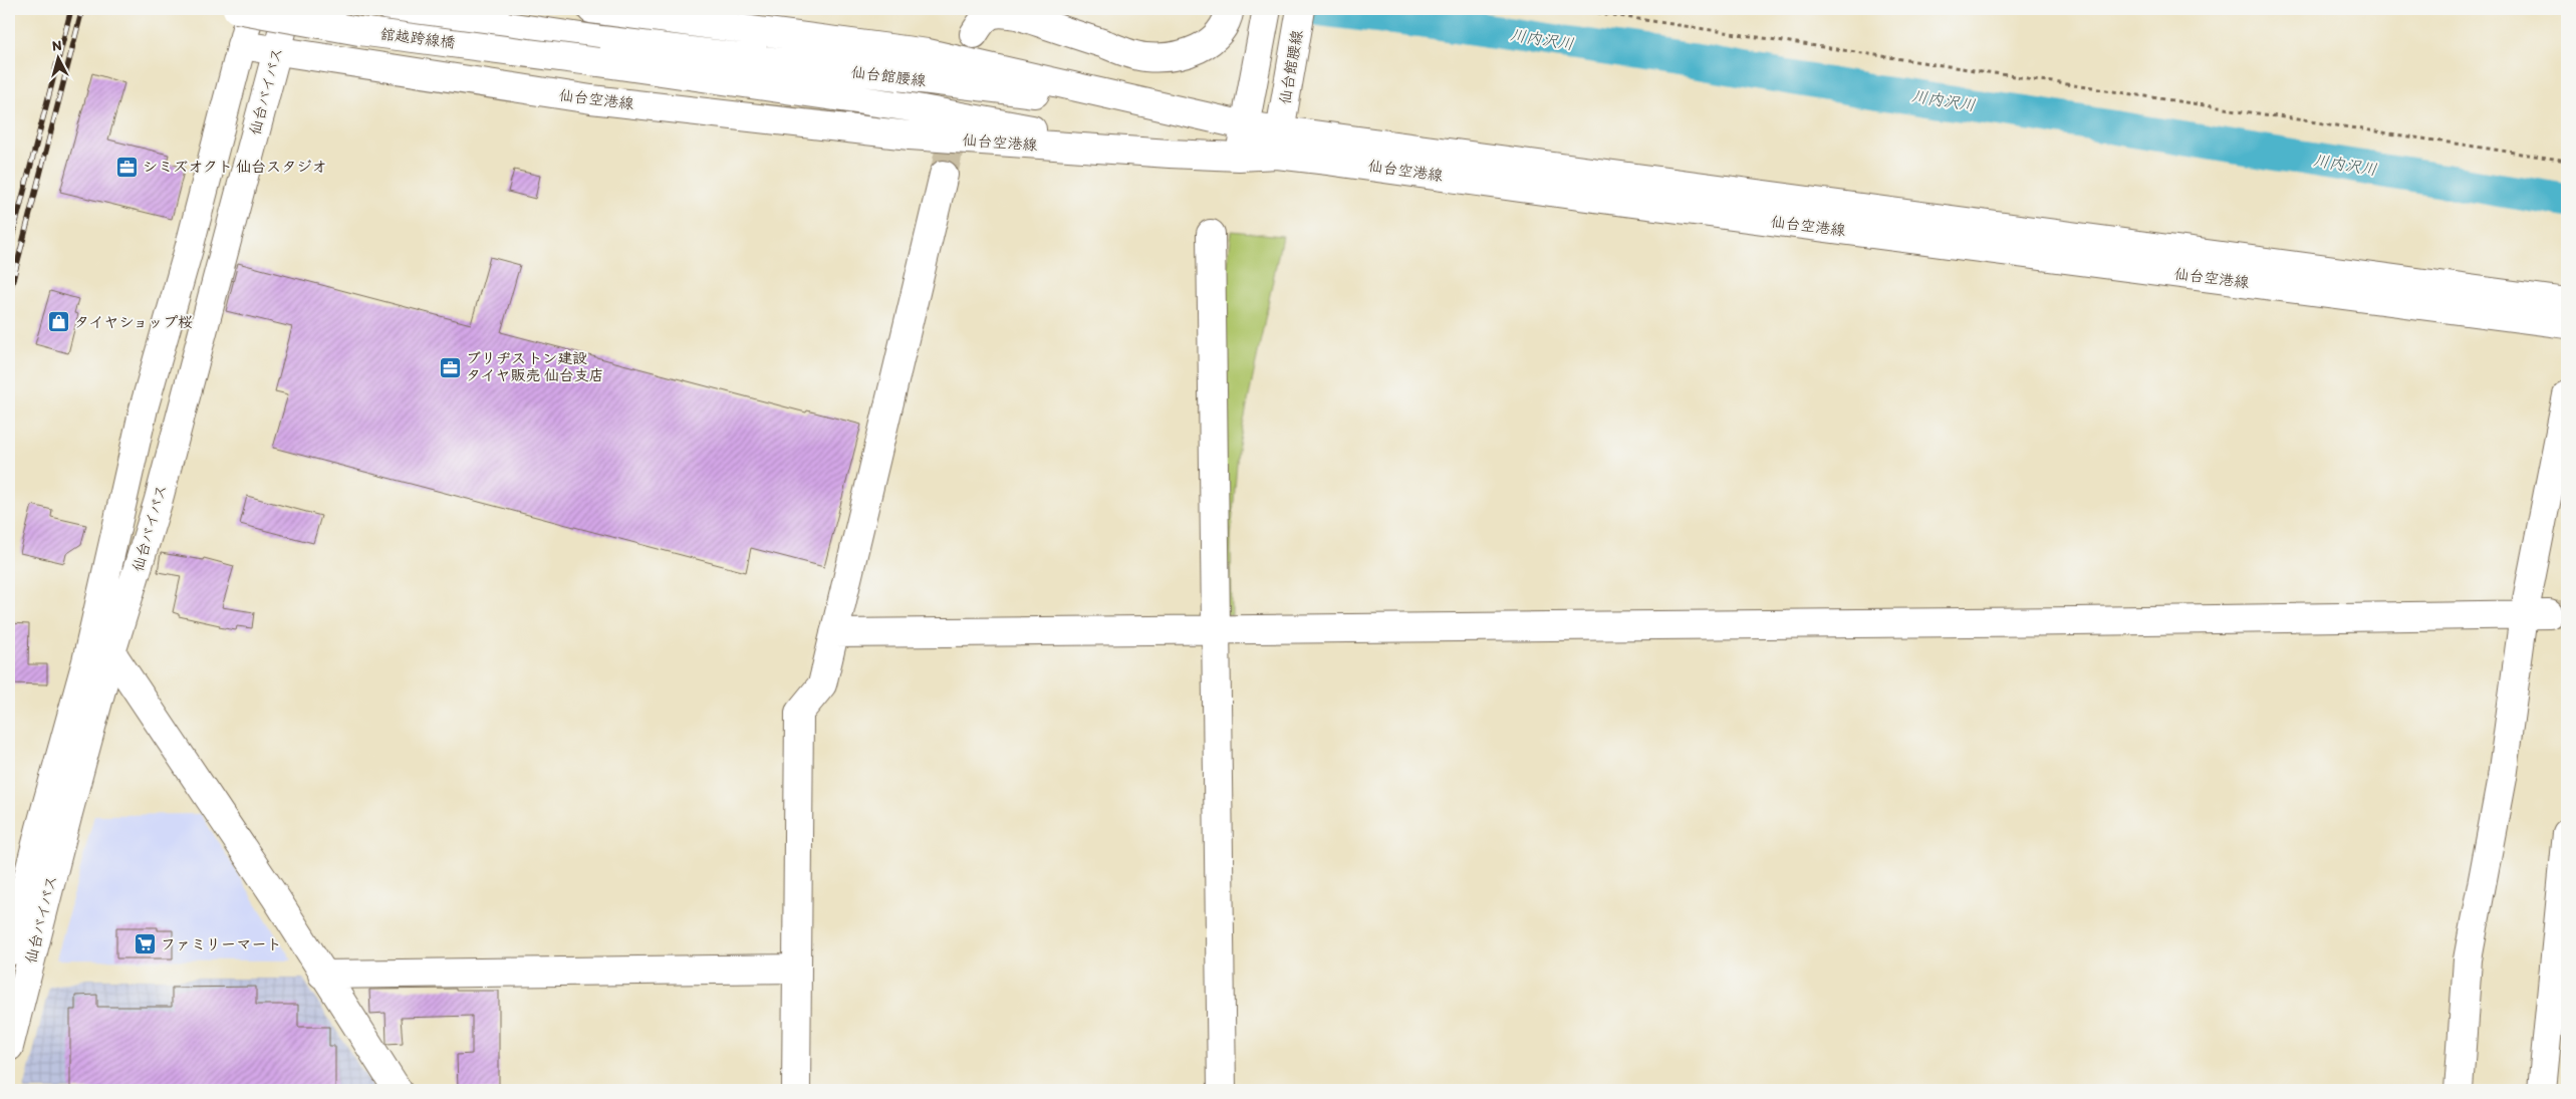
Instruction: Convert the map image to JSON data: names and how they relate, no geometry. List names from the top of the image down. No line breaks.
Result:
{"streets":{"main road":["舘越跨線橋","仙台館腰線","仙台バイパス","仙台空港線"]},"crossings":[["舘越跨線橋","仙台館腰線"],["仙台館腰線","仙台空港線"],["仙台バイパス","仙台空港線"]],"water":["川内沢川"],"places":{"office":["シミズオクト 仙台スタジオ","ブリヂストン建設 タイヤ販売 仙台支店"],"shop":["タイヤショップ桜"],"supermarket":["ファミリーマート"]},"north":"top"}
